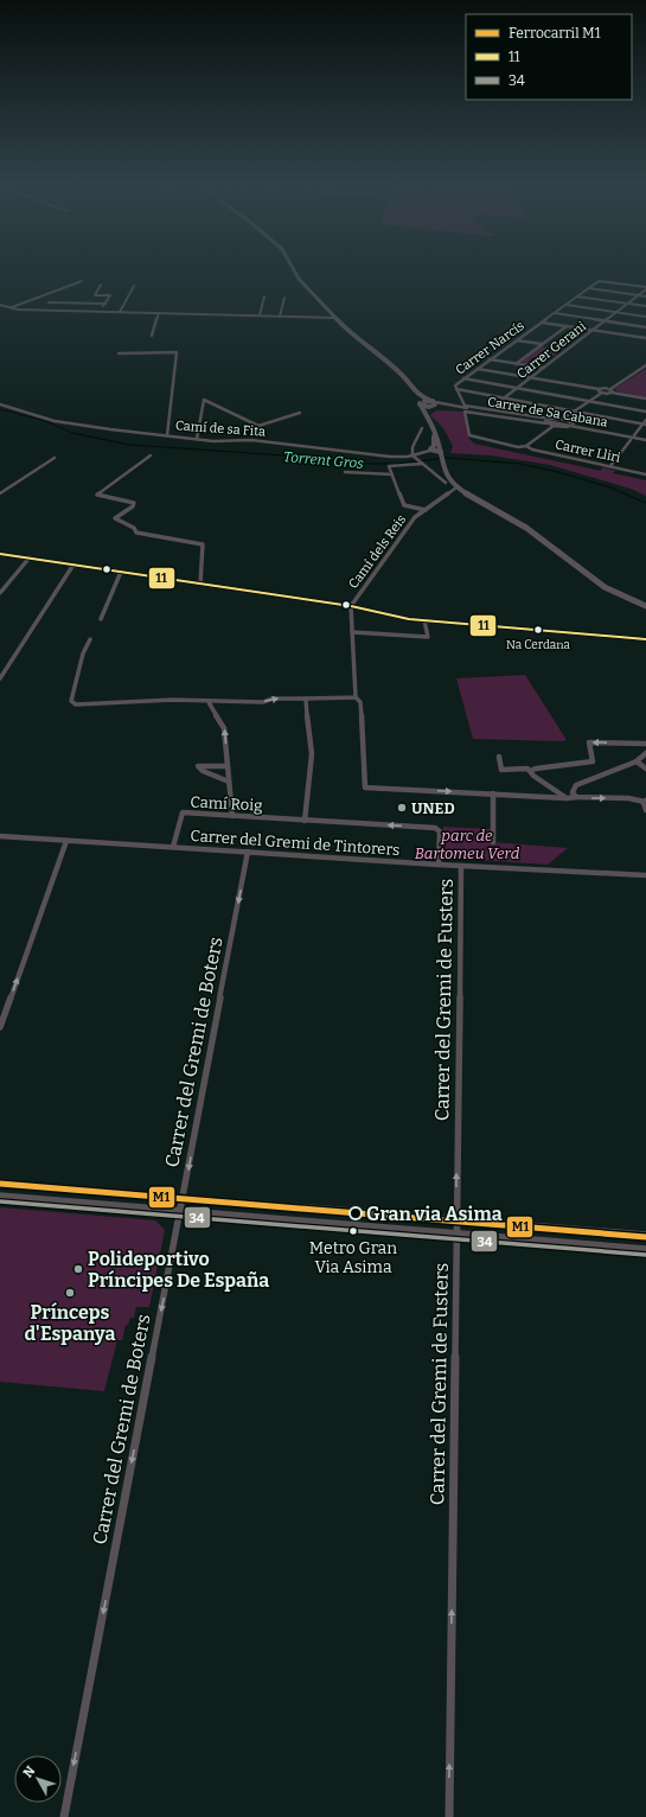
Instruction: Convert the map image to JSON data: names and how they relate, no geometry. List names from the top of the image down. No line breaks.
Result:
{"streets":{"street":["Carrer Narcís","Carrer Gerani","Carrer de Sa Cabana","Camí de sa Fita","Carrer Lliri","Camí dels Reis","Camí Roig","Carrer del Gremi de Tintorers","Carrer del Gremi de Fusters","Carrer del Gremi de Boters"]},"crossings":[["Carrer Narcís","Carrer Gerani"],["Carrer de Sa Cabana","Carrer Lliri"],["Camí Roig","Carrer del Gremi de Tintorers"],["Carrer del Gremi de Tintorers","Carrer del Gremi de Fusters"],["Carrer del Gremi de Tintorers","Carrer del Gremi de Boters"]],"one_way":["Camí Roig","Carrer del Gremi de Fusters","Carrer del Gremi de Boters"],"water":["Torrent Gros"],"parks":["parc de Bartomeu Verd"],"places":["Na Cerdana","UNED","Gran via Asima","Metro Gran Via Asima","Polideportivo Príncipes De España","Prínceps d'Espanya"],"lines":["transit line 11","rail line M1","transit line 34"],"legend":["Ferrocarril M1","11","34"],"north":"top left"}
